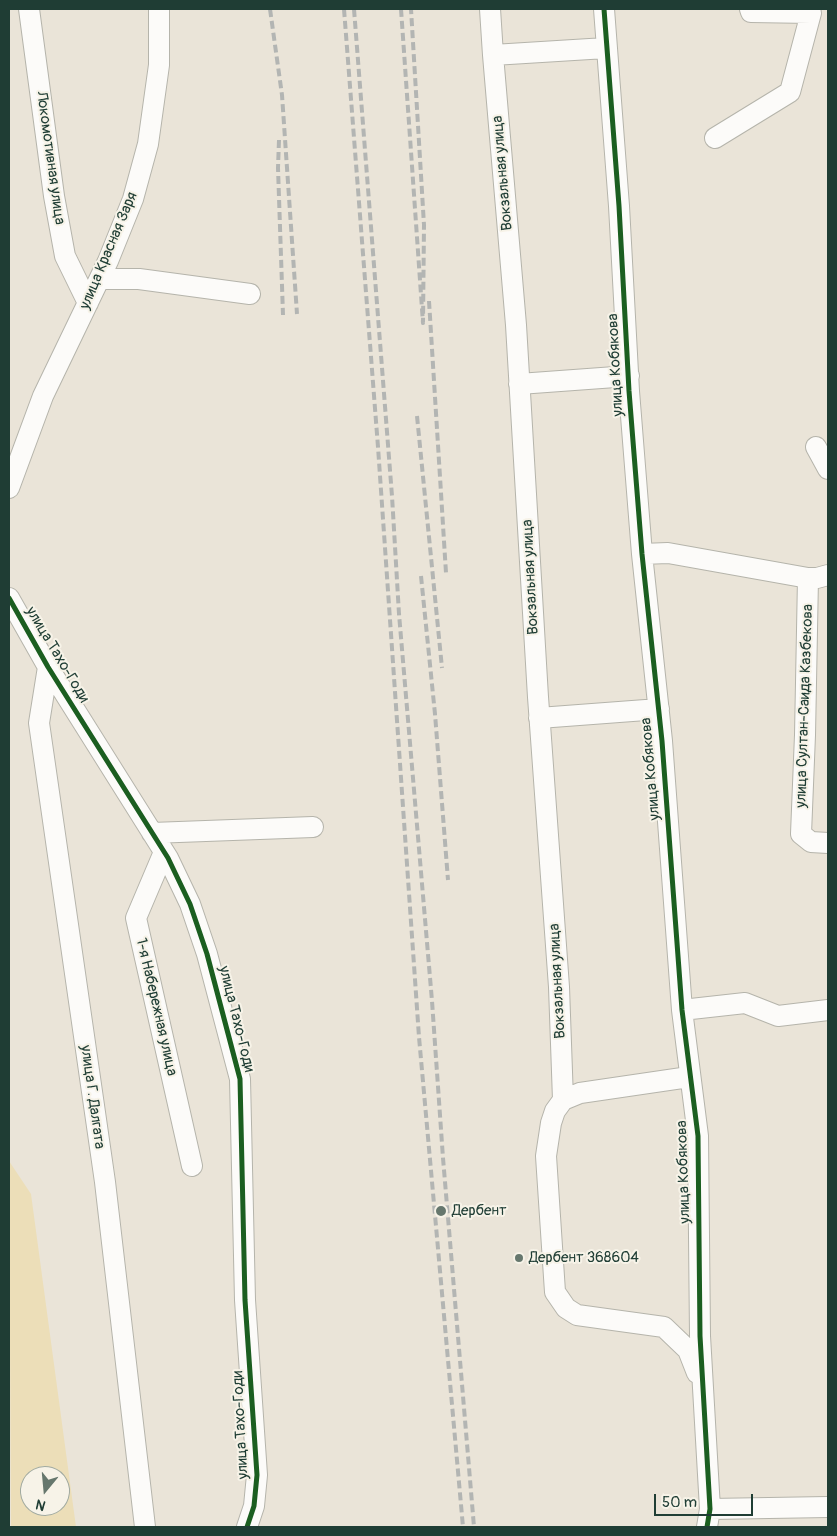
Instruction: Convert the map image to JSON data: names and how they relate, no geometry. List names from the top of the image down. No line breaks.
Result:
{"streets":{"street":["Локомотивная улица","Вокзальная улица","улица Красная Заря","улица Кобякова","улица Тахо-Годи","улица Султан-Саида Казбекова","1-я Набережная улица","улица Г. Далгата"]},"crossings":[["Локомотивная улица","улица Красная Заря"],["улица Тахо-Годи","1-я Набережная улица"],["улица Тахо-Годи","улица Г. Далгата"]],"places":["Дербент","Дербент 368604"],"scale_bar":"50 m","north":"bottom"}
